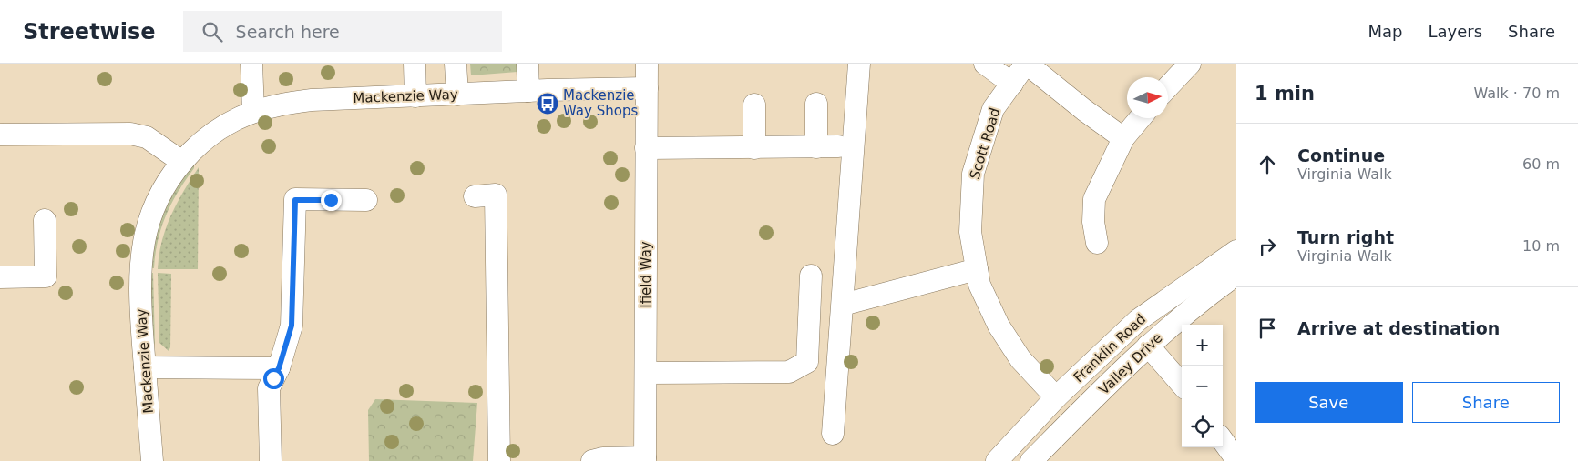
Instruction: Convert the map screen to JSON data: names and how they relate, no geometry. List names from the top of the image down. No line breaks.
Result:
{"streets":{"street":["Mackenzie Way","Scott Road","Ifield Way","Franklin Road","Valley Drive"]},"crossings":[["Mackenzie Way","Ifield Way"],["Scott Road","Franklin Road"]],"places":{"bus stop":["Mackenzie Way Shops"]},"north":"right","page":{"header":"Streetwise","search":"Search here","nav":["Map","Layers","Share"],"heading":["1 min","Walk · 70 m"],"list":[["Continue","Virginia Walk","60 m"],["Turn right","Virginia Walk","10 m"],"Arrive at destination"],"map_buttons":["+","−"],"buttons":["Save","Share"]}}
